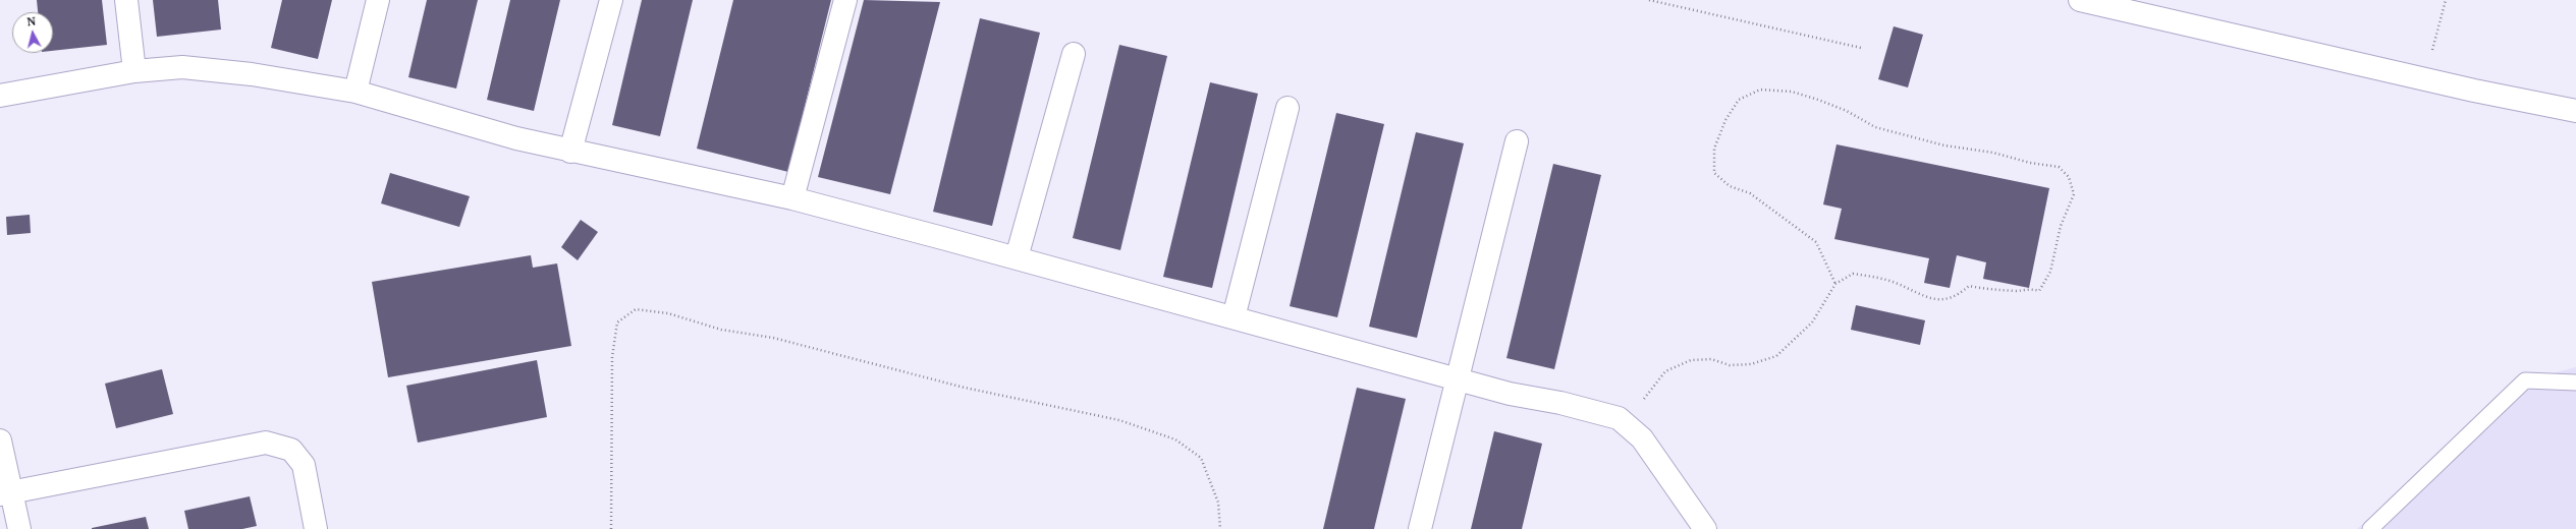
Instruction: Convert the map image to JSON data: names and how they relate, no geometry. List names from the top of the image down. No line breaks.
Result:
{"north":"top"}
